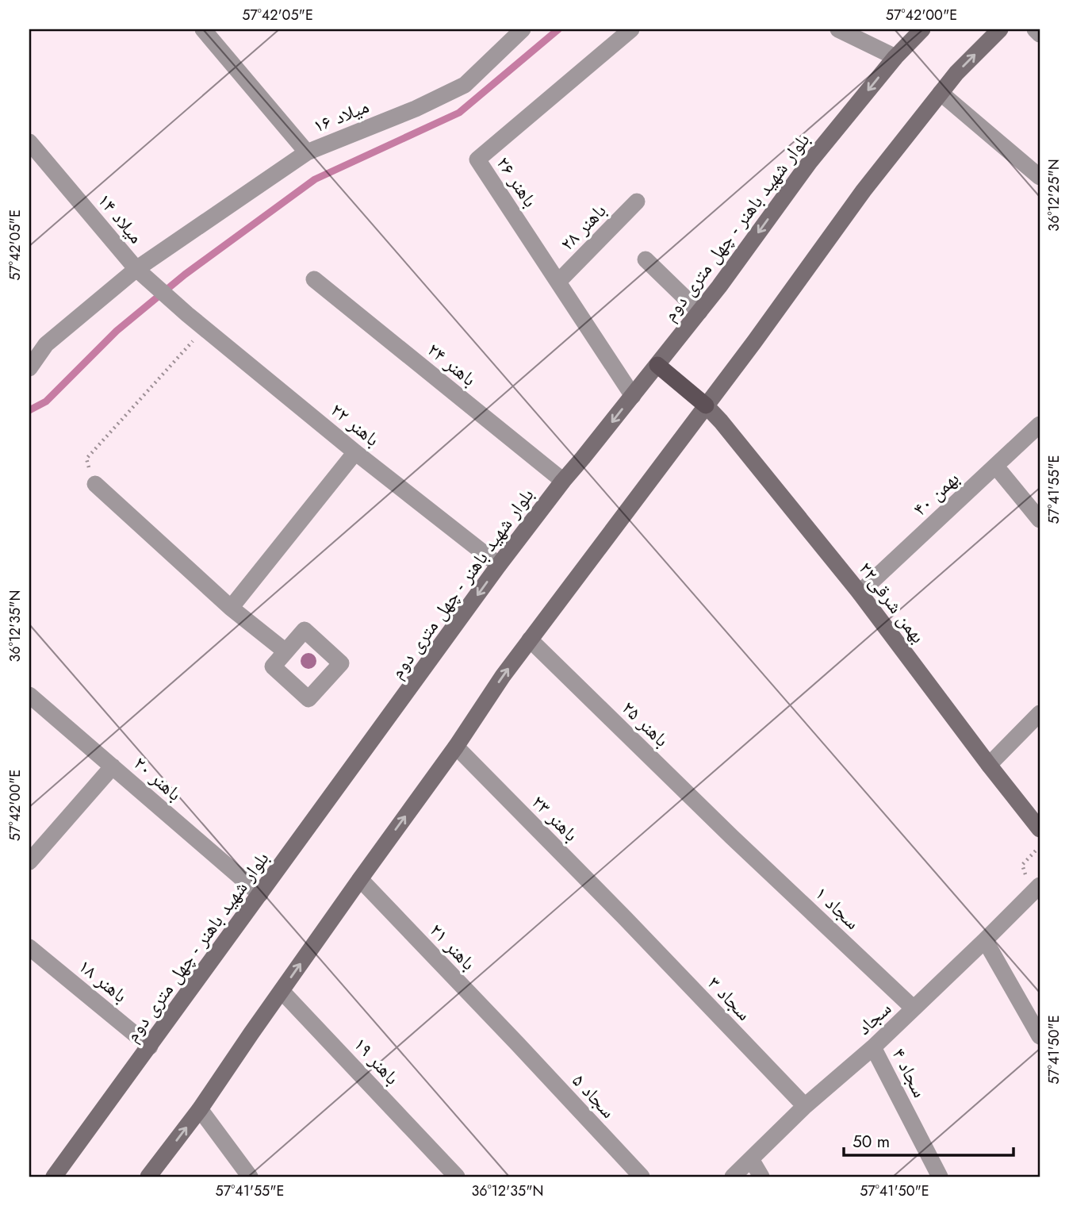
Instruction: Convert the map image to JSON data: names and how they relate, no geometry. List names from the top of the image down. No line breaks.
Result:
{"streets":{"street":["میلاد ۱۶","باهنر ۲۶","میلاد ۱۴","باهنر ۲۸","بلوار شهید باهنر - چهل متری دوم","باهنر ۲۴","باهنر ۲۲","بهمن ۴۰","۲۲بهمن شرقی","باهنر ۲۵","باهنر ۲۰","باهنر ۲۳","سجاد ۱","باهنر ۲۱","باهنر ۱۸","سجاد ۳","سجاد","باهنر ۱۹","سجاد ۴","سجاد ۵"]},"crossings":[["باهنر ۲۶","باهنر ۲۸"],["باهنر ۲۶","بلوار شهید باهنر - چهل متری دوم"],["میلاد ۱۴","باهنر ۲۲"],["بلوار شهید باهنر - چهل متری دوم","باهنر ۲۴"],["بلوار شهید باهنر - چهل متری دوم","باهنر ۲۲"],["بلوار شهید باهنر - چهل متری دوم","باهنر ۲۰"],["بلوار شهید باهنر - چهل متری دوم","باهنر ۱۸"],["بهمن ۴۰","۲۲بهمن شرقی"],["باهنر ۲۵","سجاد ۱"],["باهنر ۲۳","سجاد ۳"],["سجاد ۱","سجاد"],["باهنر ۲۱","سجاد ۵"],["سجاد ۳","سجاد"],["سجاد","سجاد ۴"]],"scale_bar":"50 m","coordinates":["57°42'05\"E","57°42'00\"E","36°12'25\"N","57°41'55\"E","36°12'35\"N","57°41'50\"E"]}
